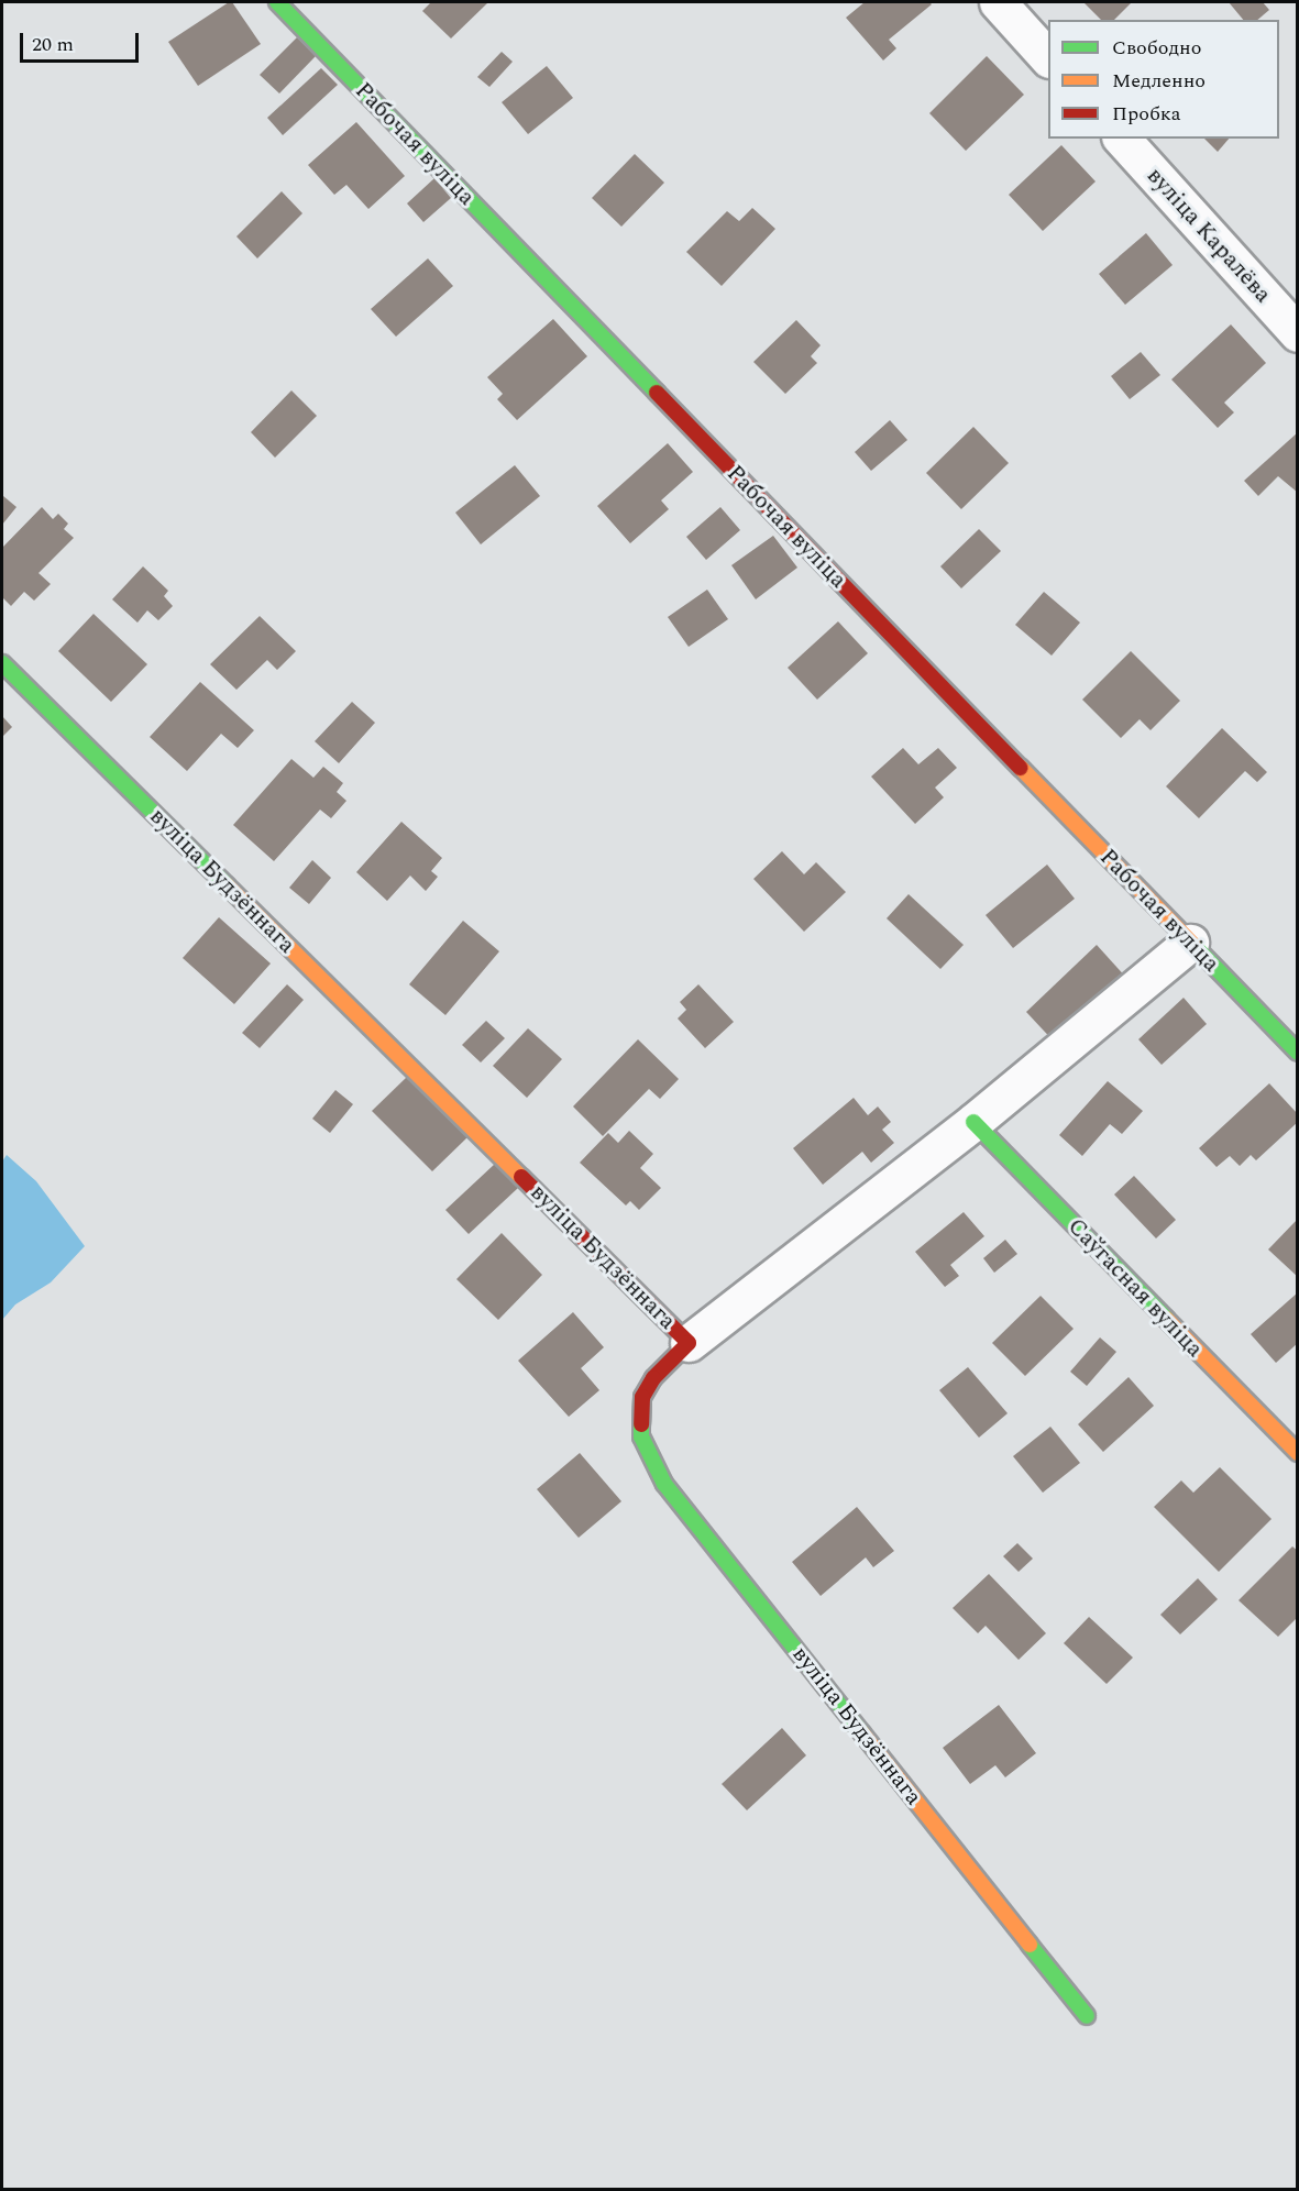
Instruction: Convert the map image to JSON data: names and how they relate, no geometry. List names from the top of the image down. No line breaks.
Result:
{"streets":{"street":["Рабочая вуліца","вуліца Каралёва","вуліца Будзённага","Саўгасная вуліца"]},"legend":["Свободно","Медленно","Пробка"],"scale_bar":"20 m"}
